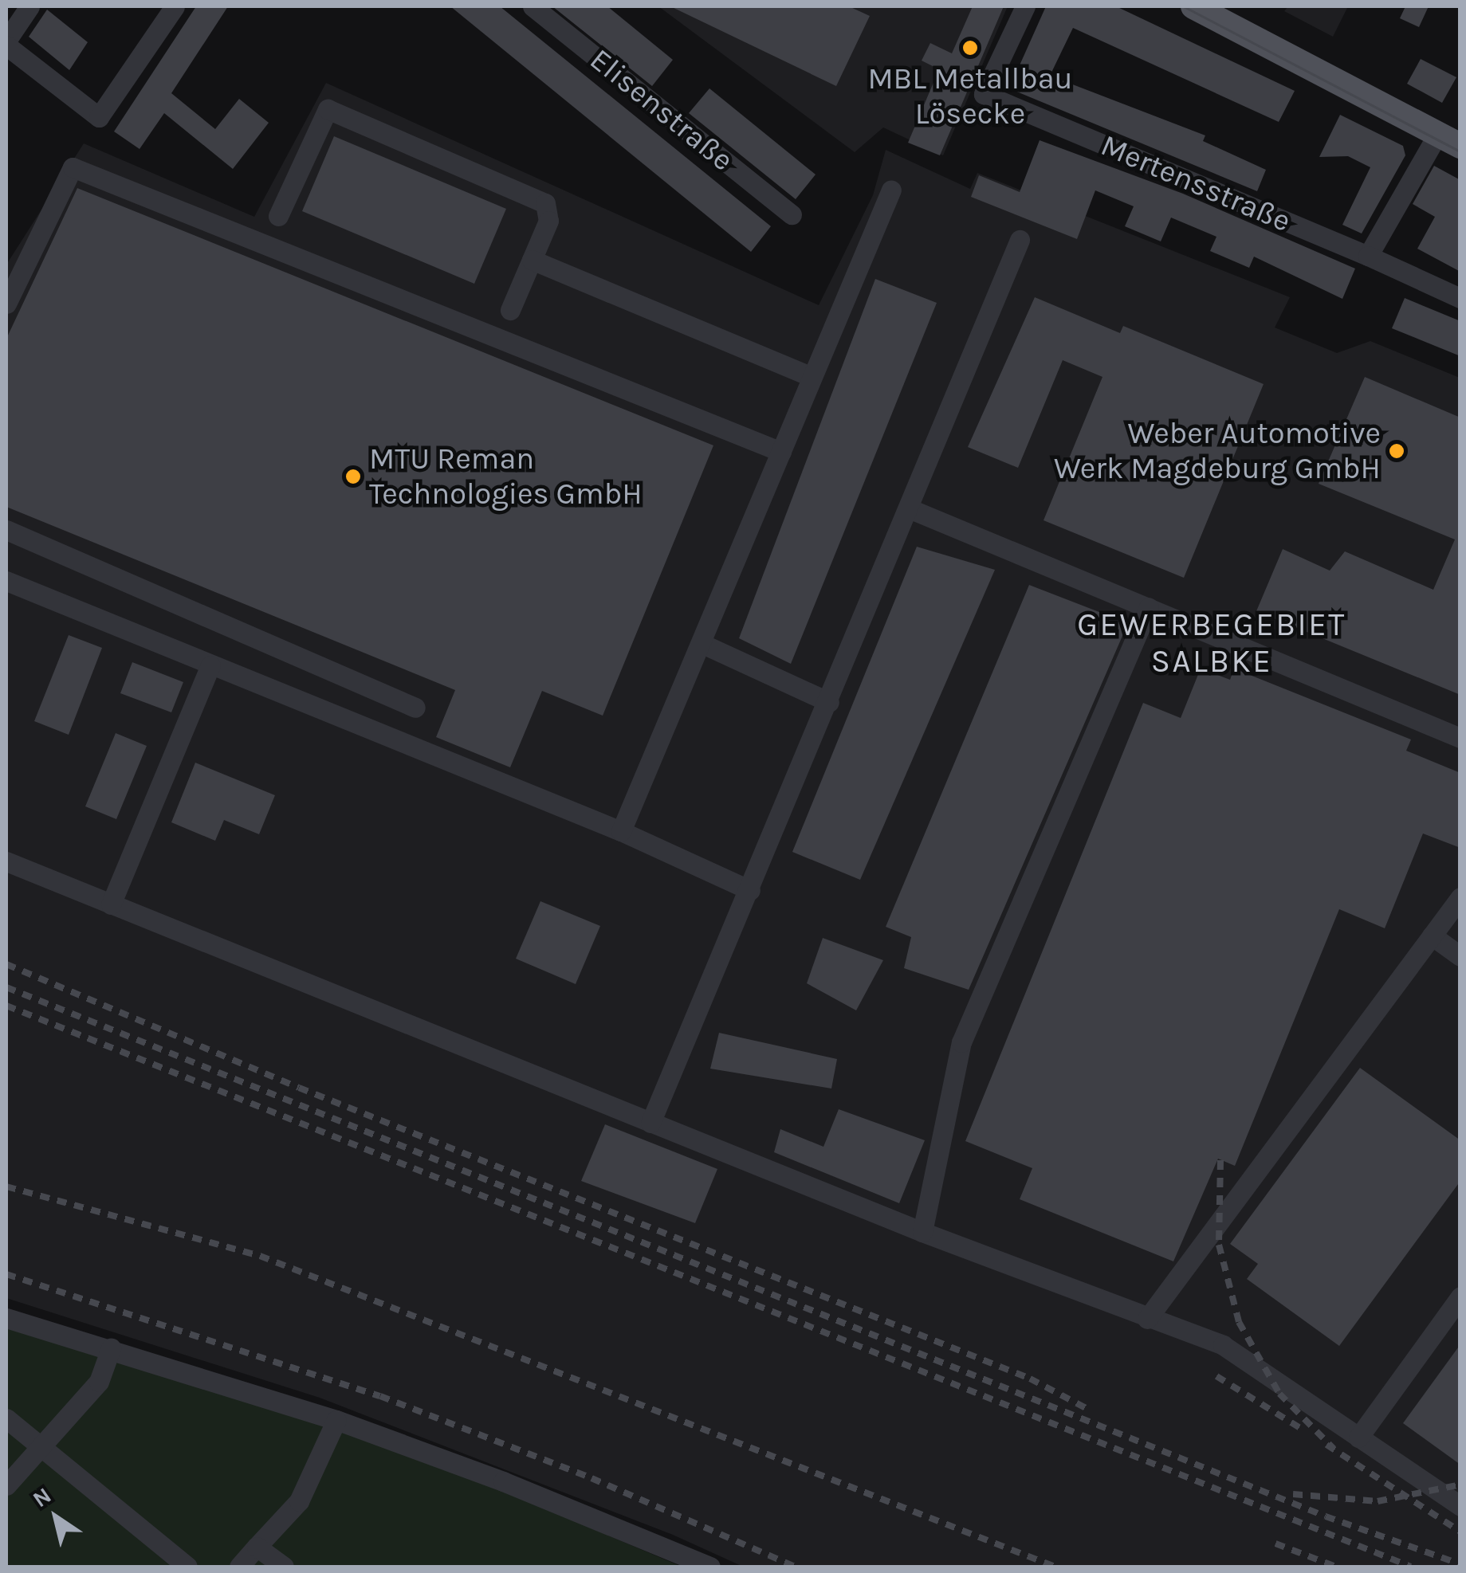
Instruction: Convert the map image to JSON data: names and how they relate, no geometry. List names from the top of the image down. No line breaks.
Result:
{"streets":{"street":["Elisenstraße","Mertensstraße"]},"districts":["GEWERBEGEBIET SALBKE"],"places":["MBL Metallbau Lösecke","Weber Automotive Werk Magdeburg GmbH","MTU Reman Technologies GmbH"],"north":"top left"}
